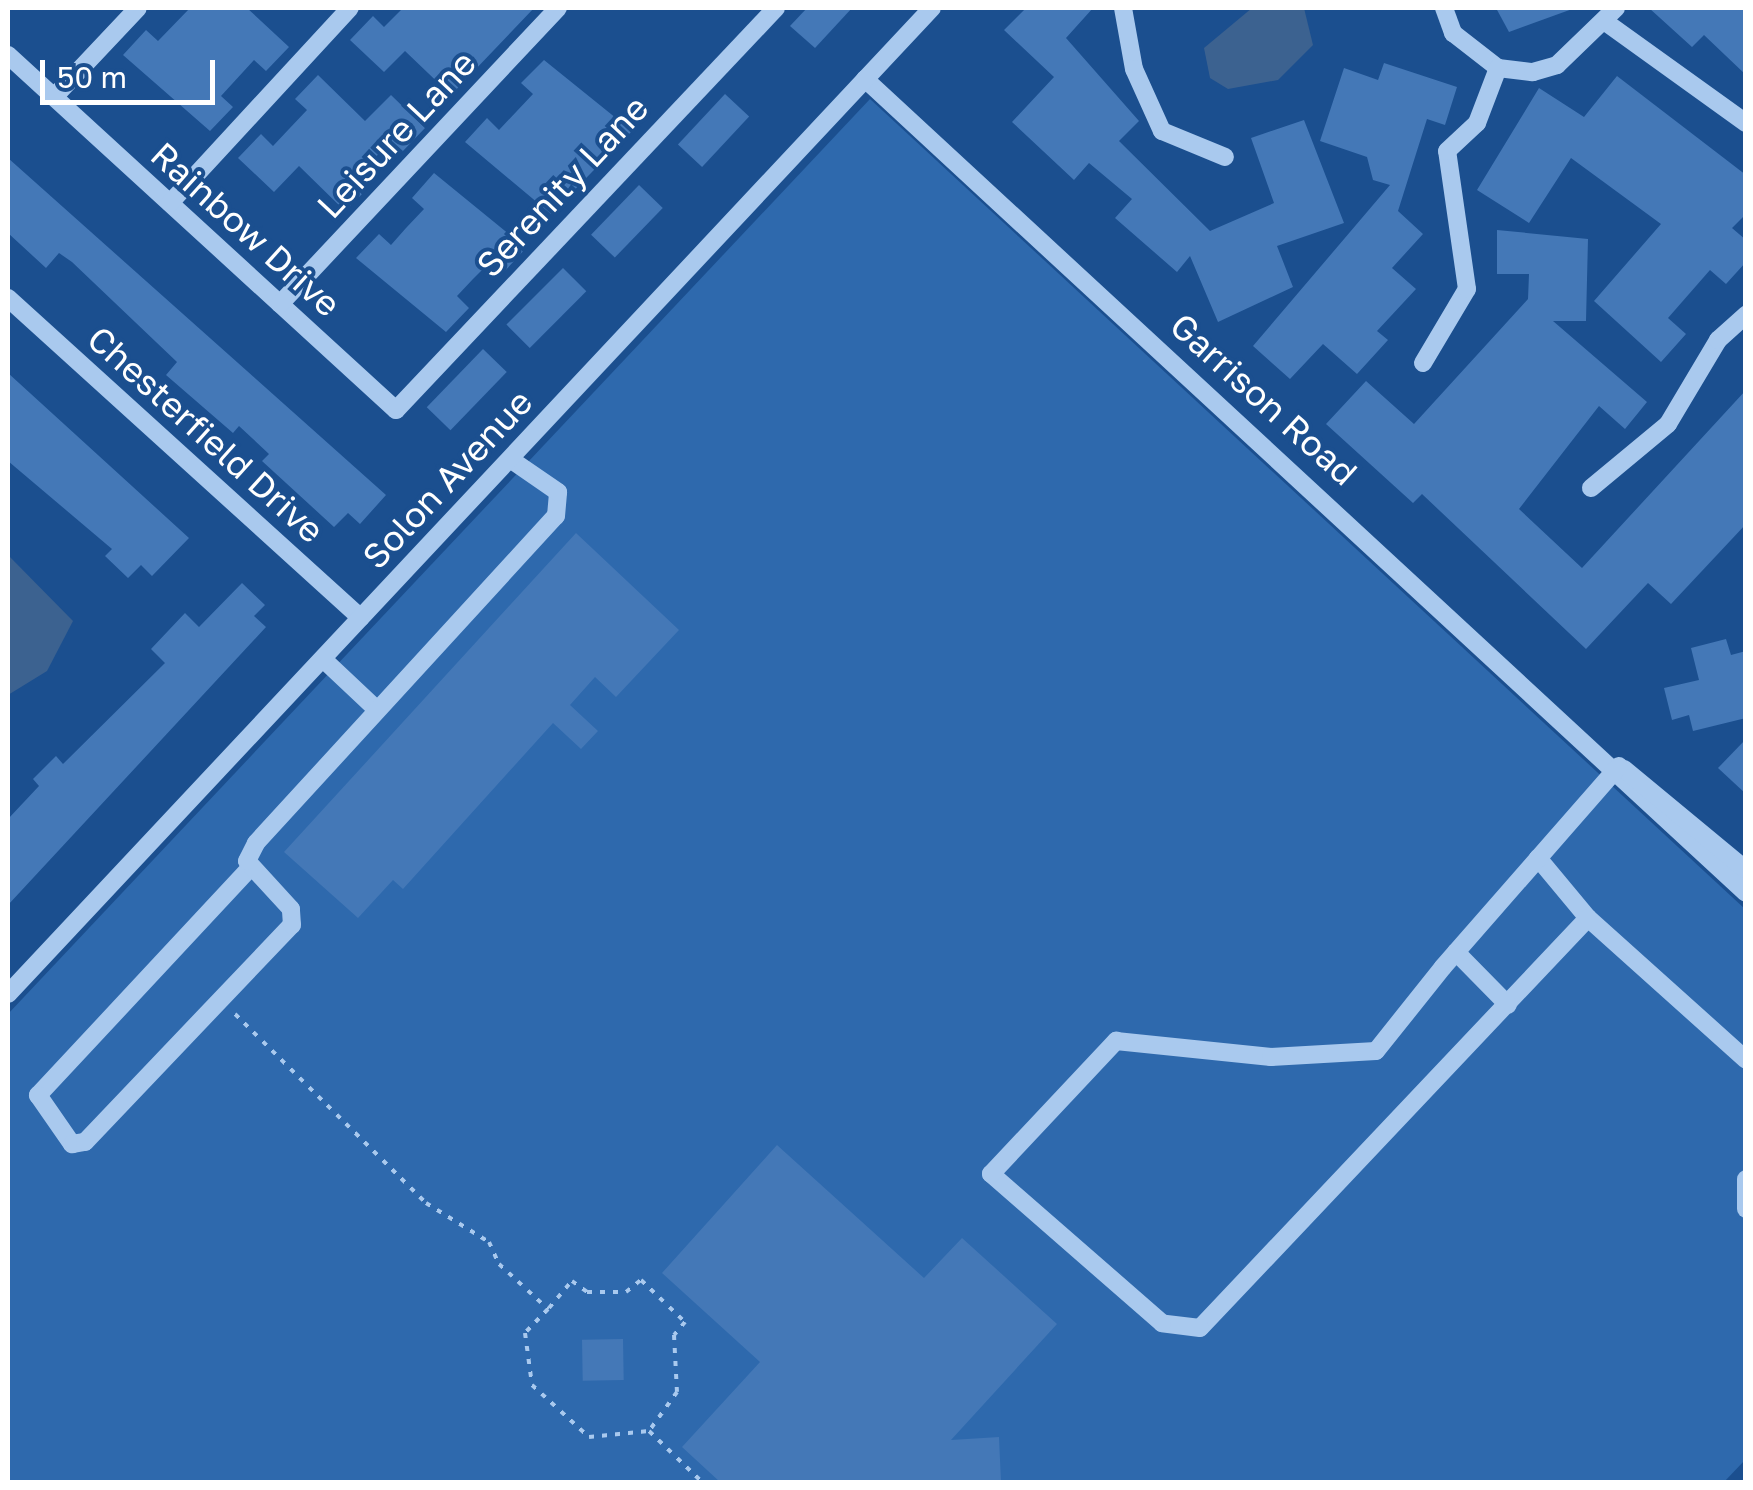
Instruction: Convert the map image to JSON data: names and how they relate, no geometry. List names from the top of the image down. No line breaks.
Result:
{"streets":{"street":["Leisure Lane","Serenity Lane","Rainbow Drive","Garrison Road","Chesterfield Drive","Solon Avenue"]},"crossings":[["Leisure Lane","Rainbow Drive"],["Serenity Lane","Rainbow Drive"],["Garrison Road","Solon Avenue"],["Chesterfield Drive","Solon Avenue"]],"scale_bar":"50 m"}
